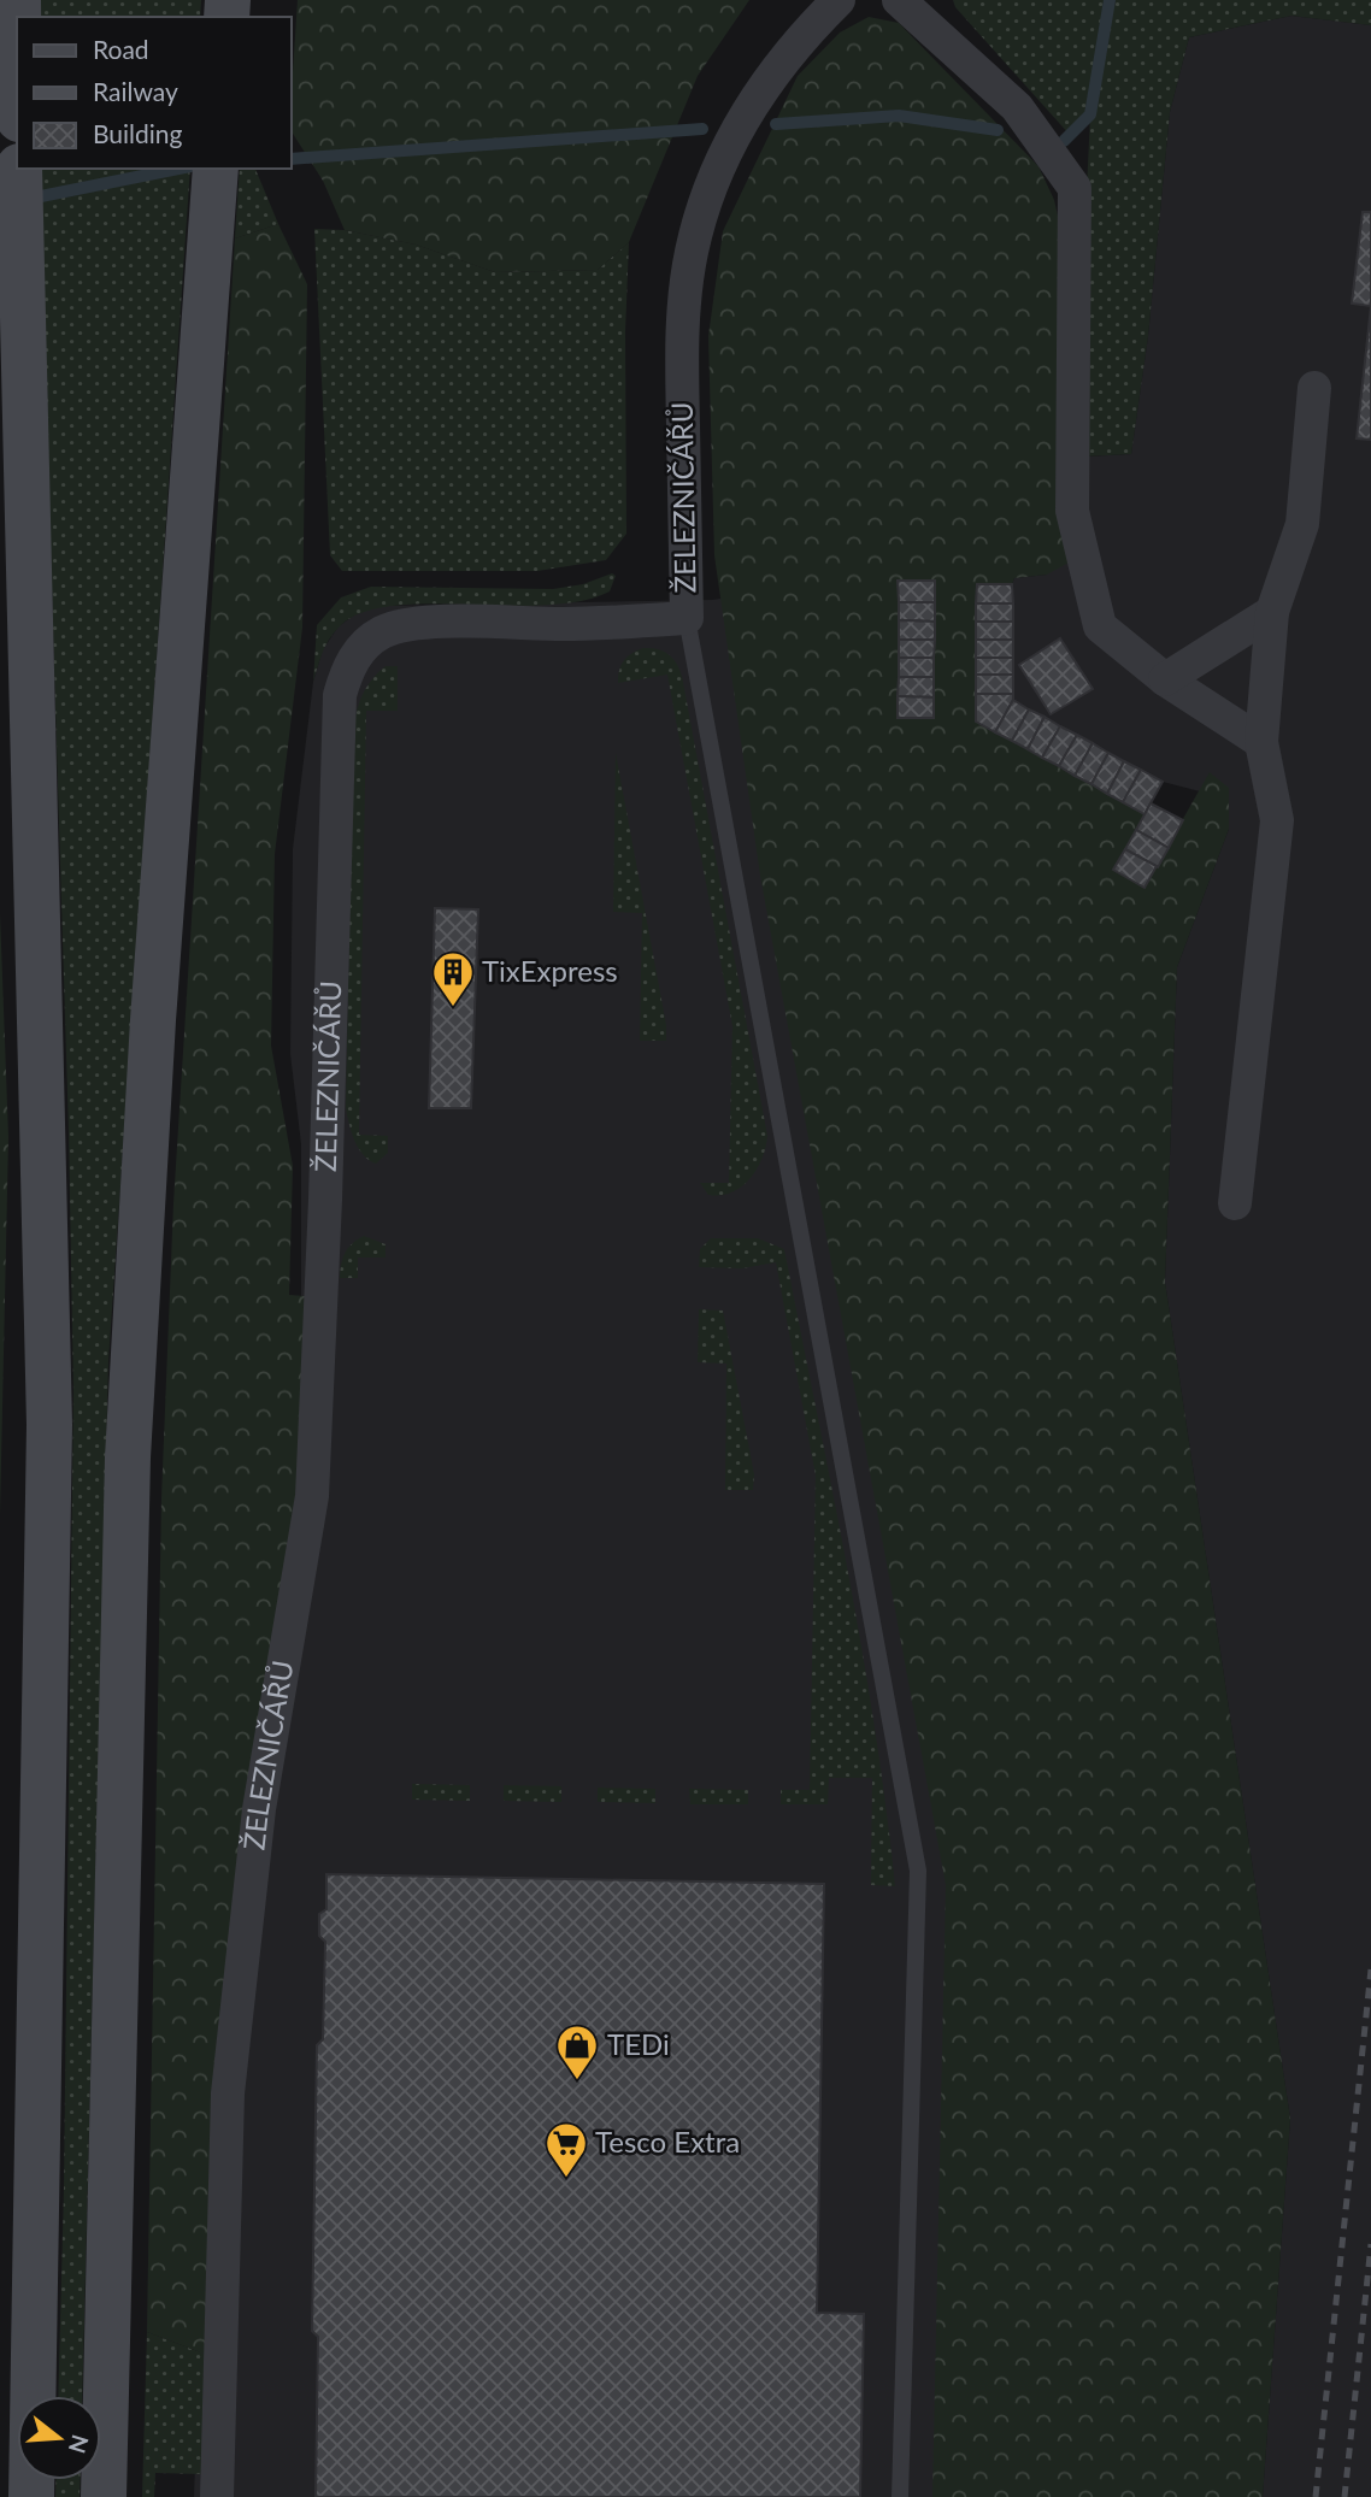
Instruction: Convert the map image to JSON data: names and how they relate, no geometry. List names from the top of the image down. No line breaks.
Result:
{"streets":{"street":["ŽELEZNIČÁŘŮ"]},"places":{"building":["TixExpress"],"shop":["TEDi"],"supermarket":["Tesco Extra"]},"legend":["Road","Railway","Building"],"north":"right"}
